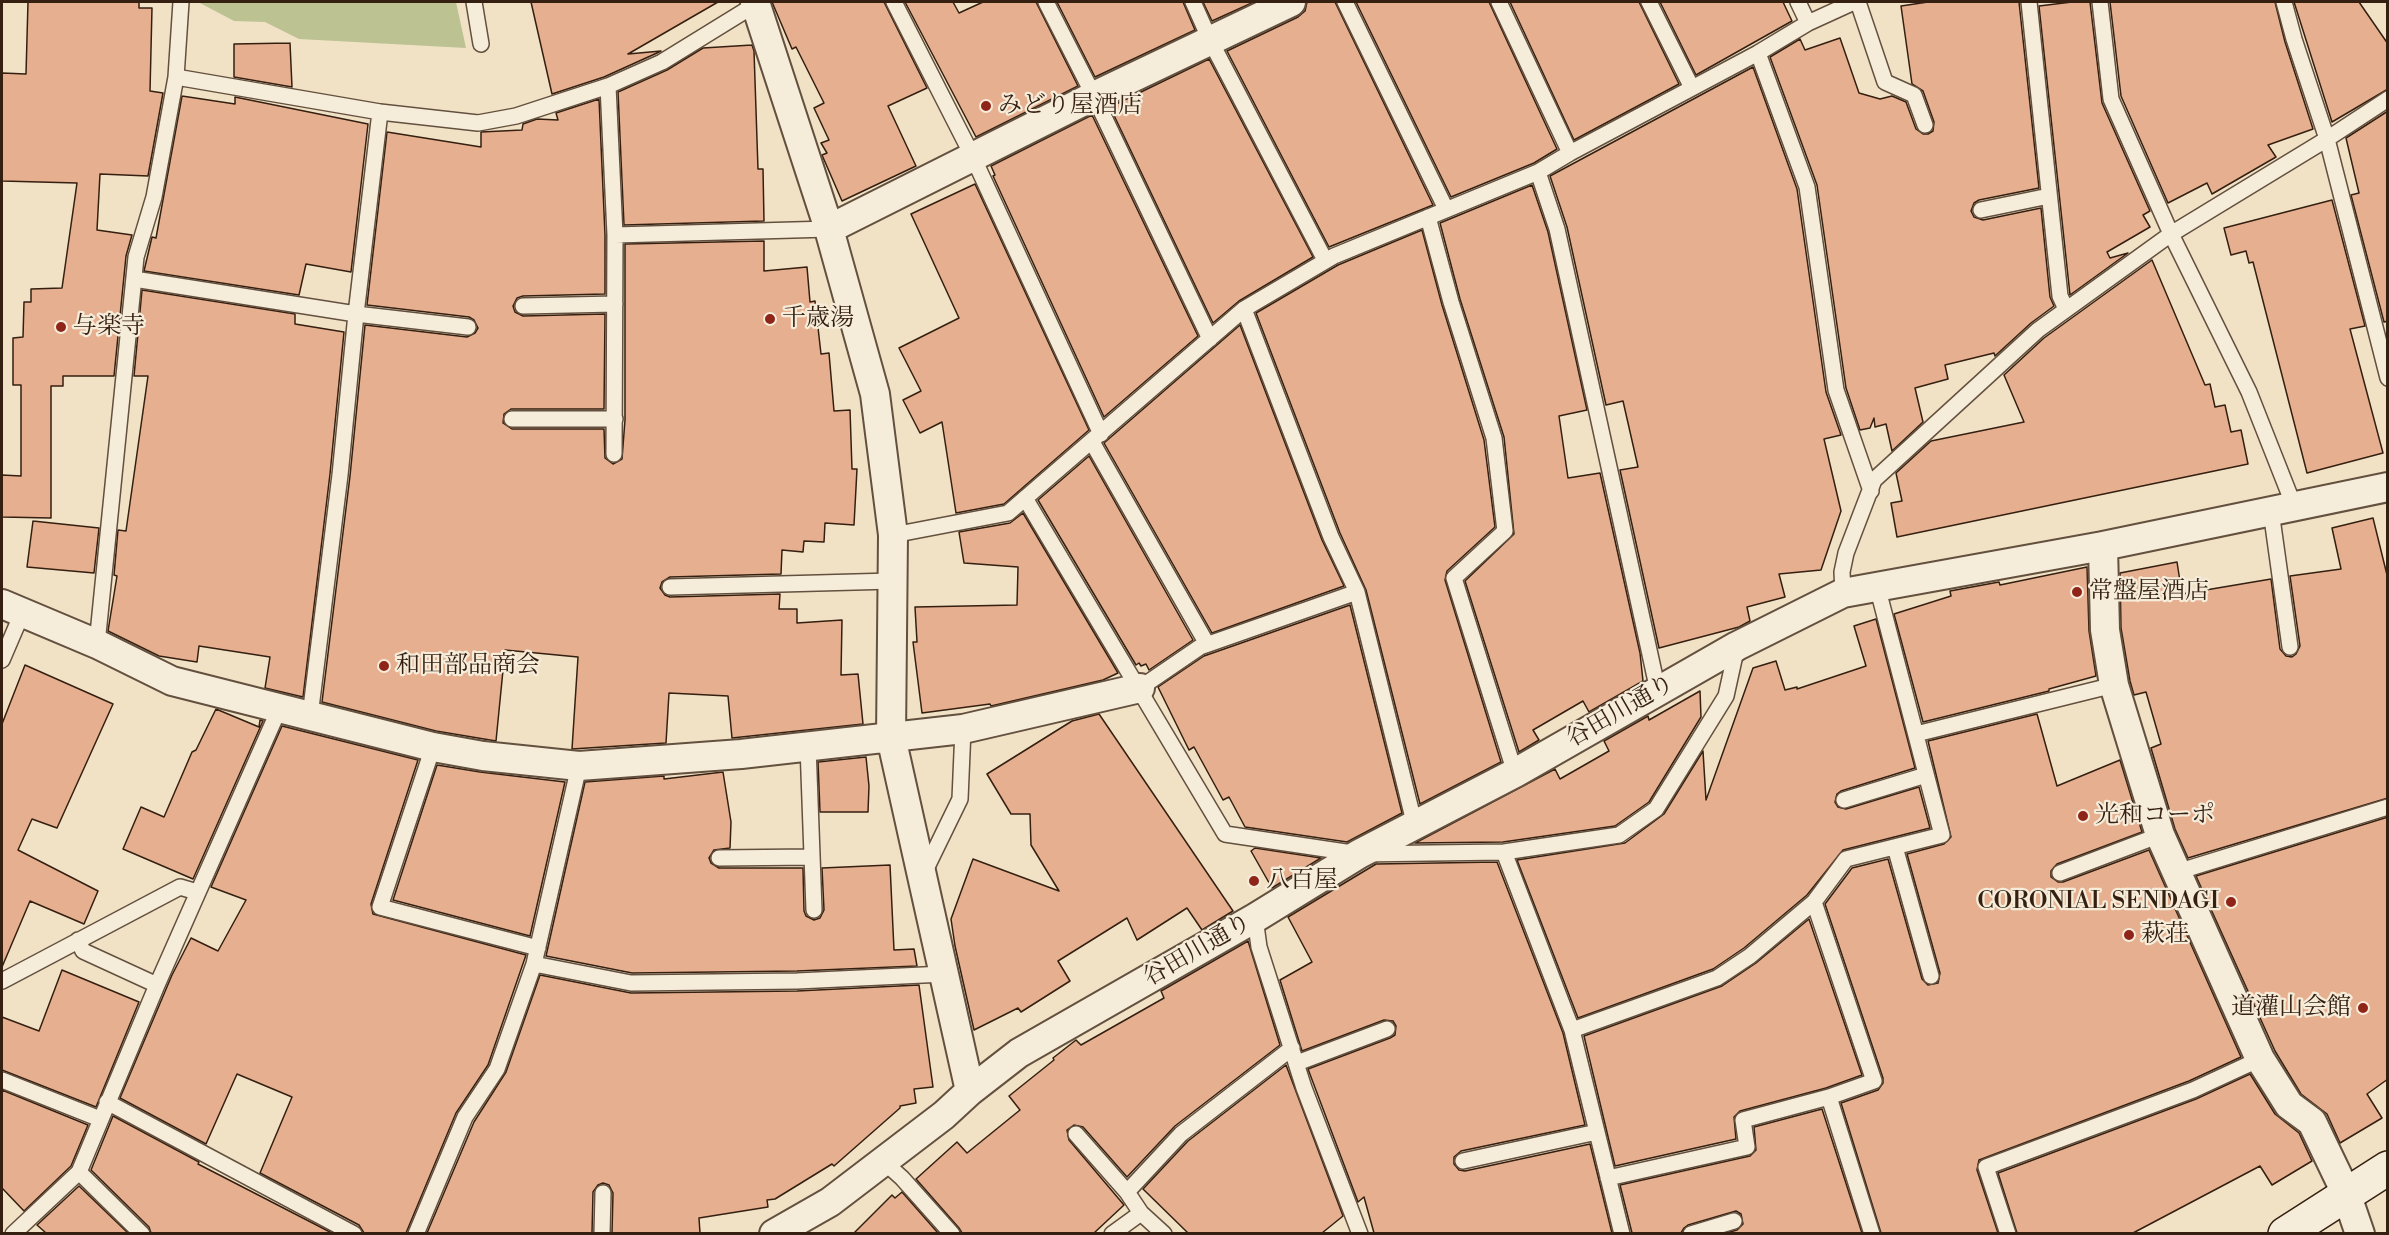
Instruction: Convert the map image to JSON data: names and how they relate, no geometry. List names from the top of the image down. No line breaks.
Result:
{"streets":{"street":["谷田川通り"]},"places":["みどり屋酒店","千歳湯","与楽寺","常盤屋酒店","和田部品商会","光和コーポ","八百屋","CORONIAL SENDAGI","萩荘","道灌山会館"]}
